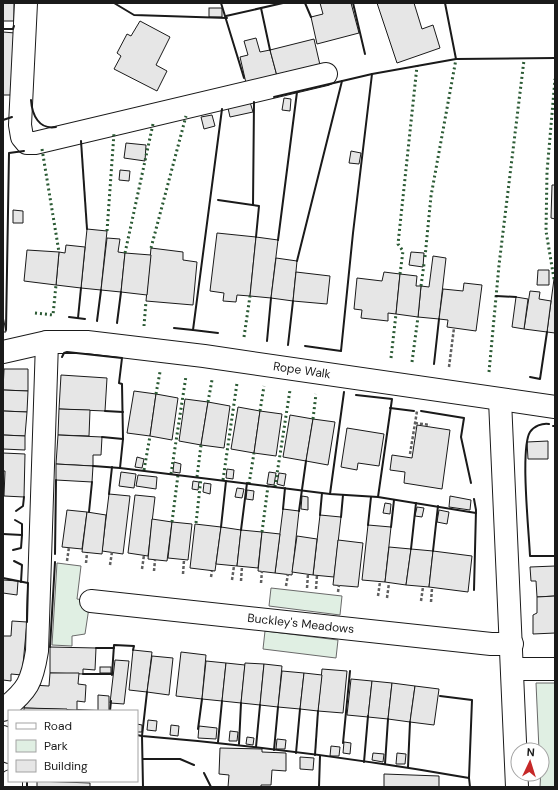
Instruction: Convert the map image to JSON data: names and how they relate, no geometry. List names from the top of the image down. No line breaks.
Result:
{"streets":{"street":["Rope Walk","Buckley's Meadows"]},"legend":["Road","Park","Building"],"north":"top"}
